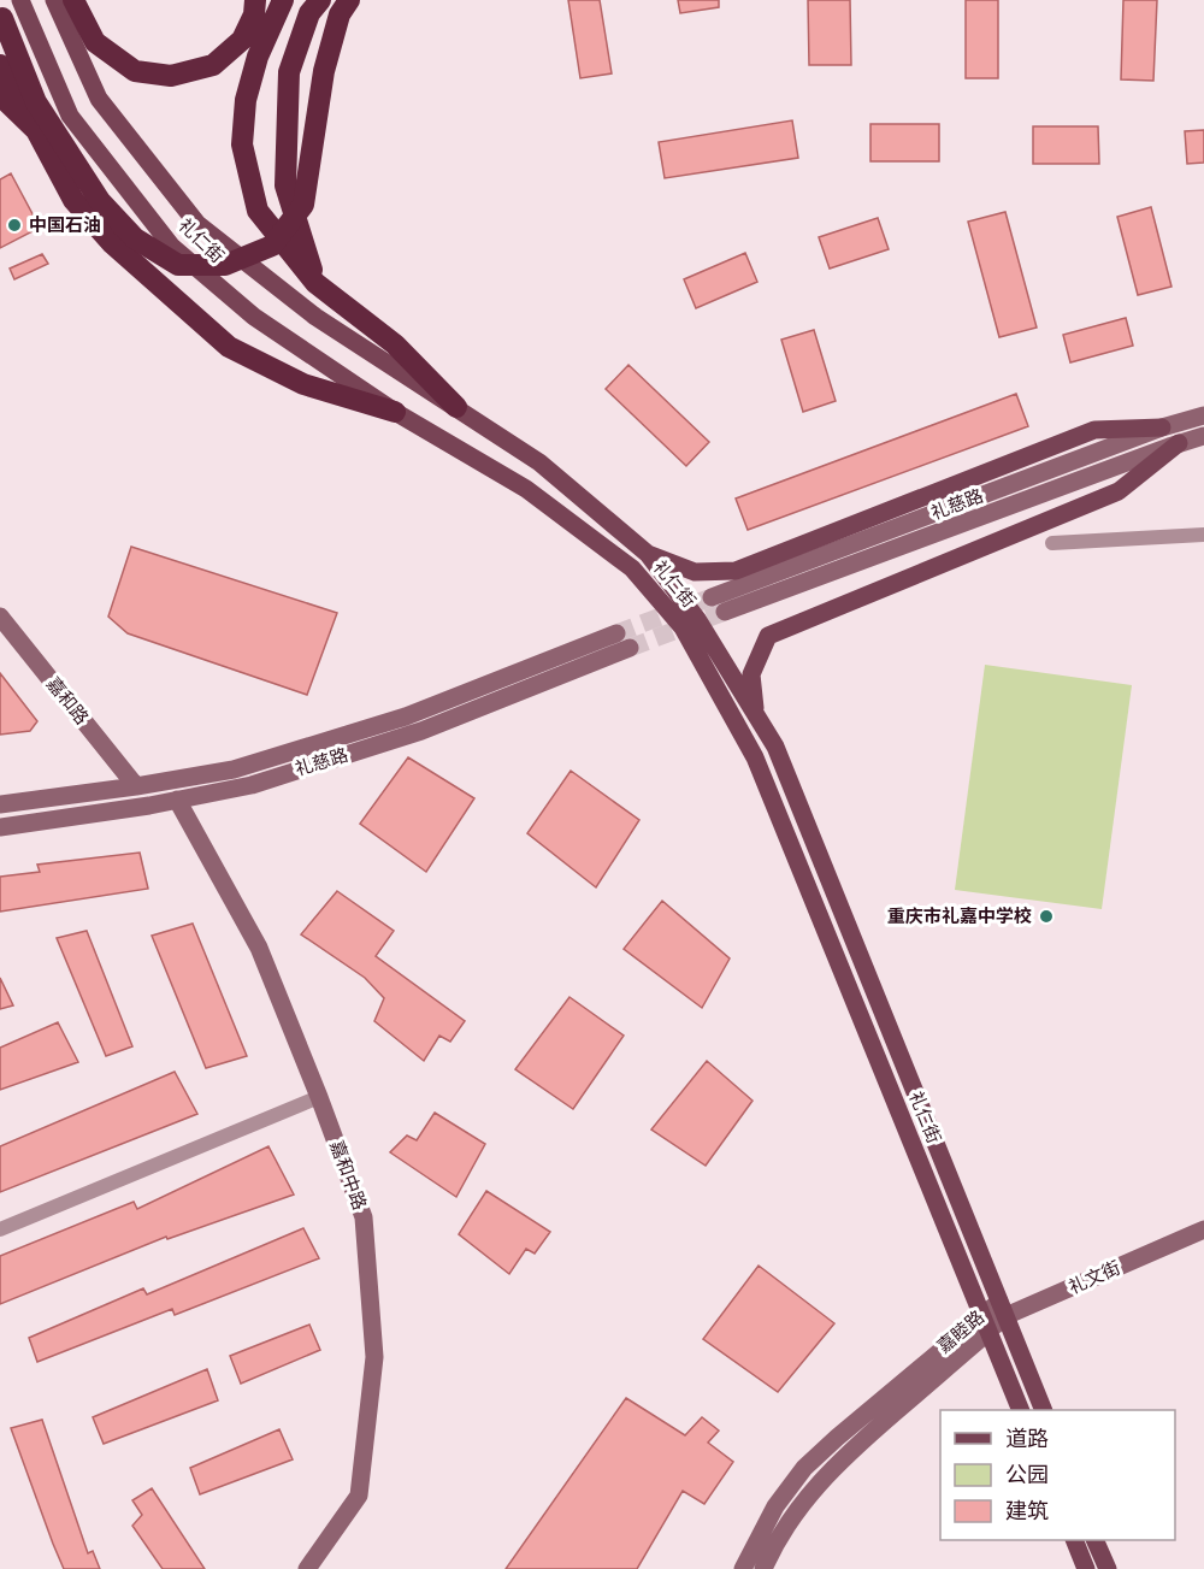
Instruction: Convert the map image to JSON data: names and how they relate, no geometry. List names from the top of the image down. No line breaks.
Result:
{"streets":{"main road":["礼仁街","礼慈路","嘉和路","嘉和中路","礼文街","嘉睦路"]},"crossings":[["礼仁街","礼文街"],["礼仁街","嘉睦路"],["礼慈路","嘉和路"],["礼慈路","嘉和中路"],["礼文街","嘉睦路"]],"places":["中国石油","重庆市礼嘉中学校"],"legend":["道路","公园","建筑"]}
